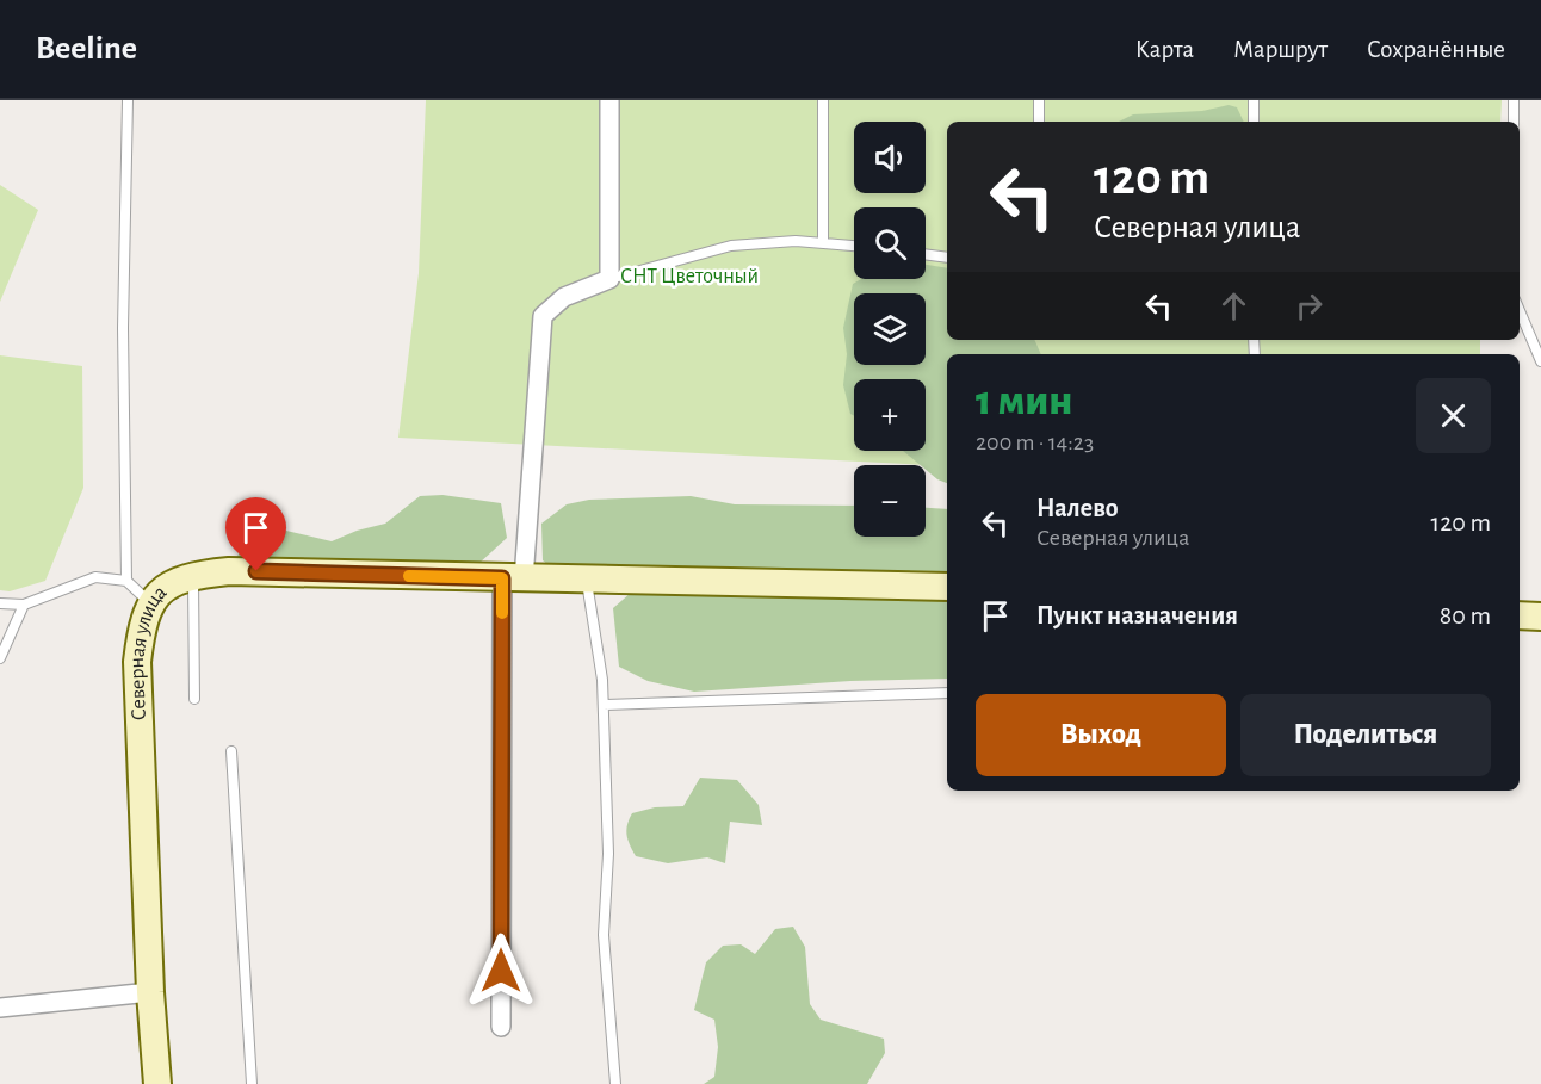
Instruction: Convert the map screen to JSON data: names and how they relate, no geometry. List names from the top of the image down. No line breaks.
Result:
{"streets":{"street":["Северная улица"]},"parks":["СНТ Цветочный"],"page":{"header":"Beeline","nav":["Карта","Маршрут","Сохранённые"],"map_buttons":["+","−"],"turn":["120 m","Северная улица"],"heading":["1 мин","200 m · 14:23"],"list":[{"name":"Налево","note":"Северная улица","value":"120 m"},{"name":"Пункт назначения","value":"80 m"}],"buttons":["Выход","Поделиться"]}}
